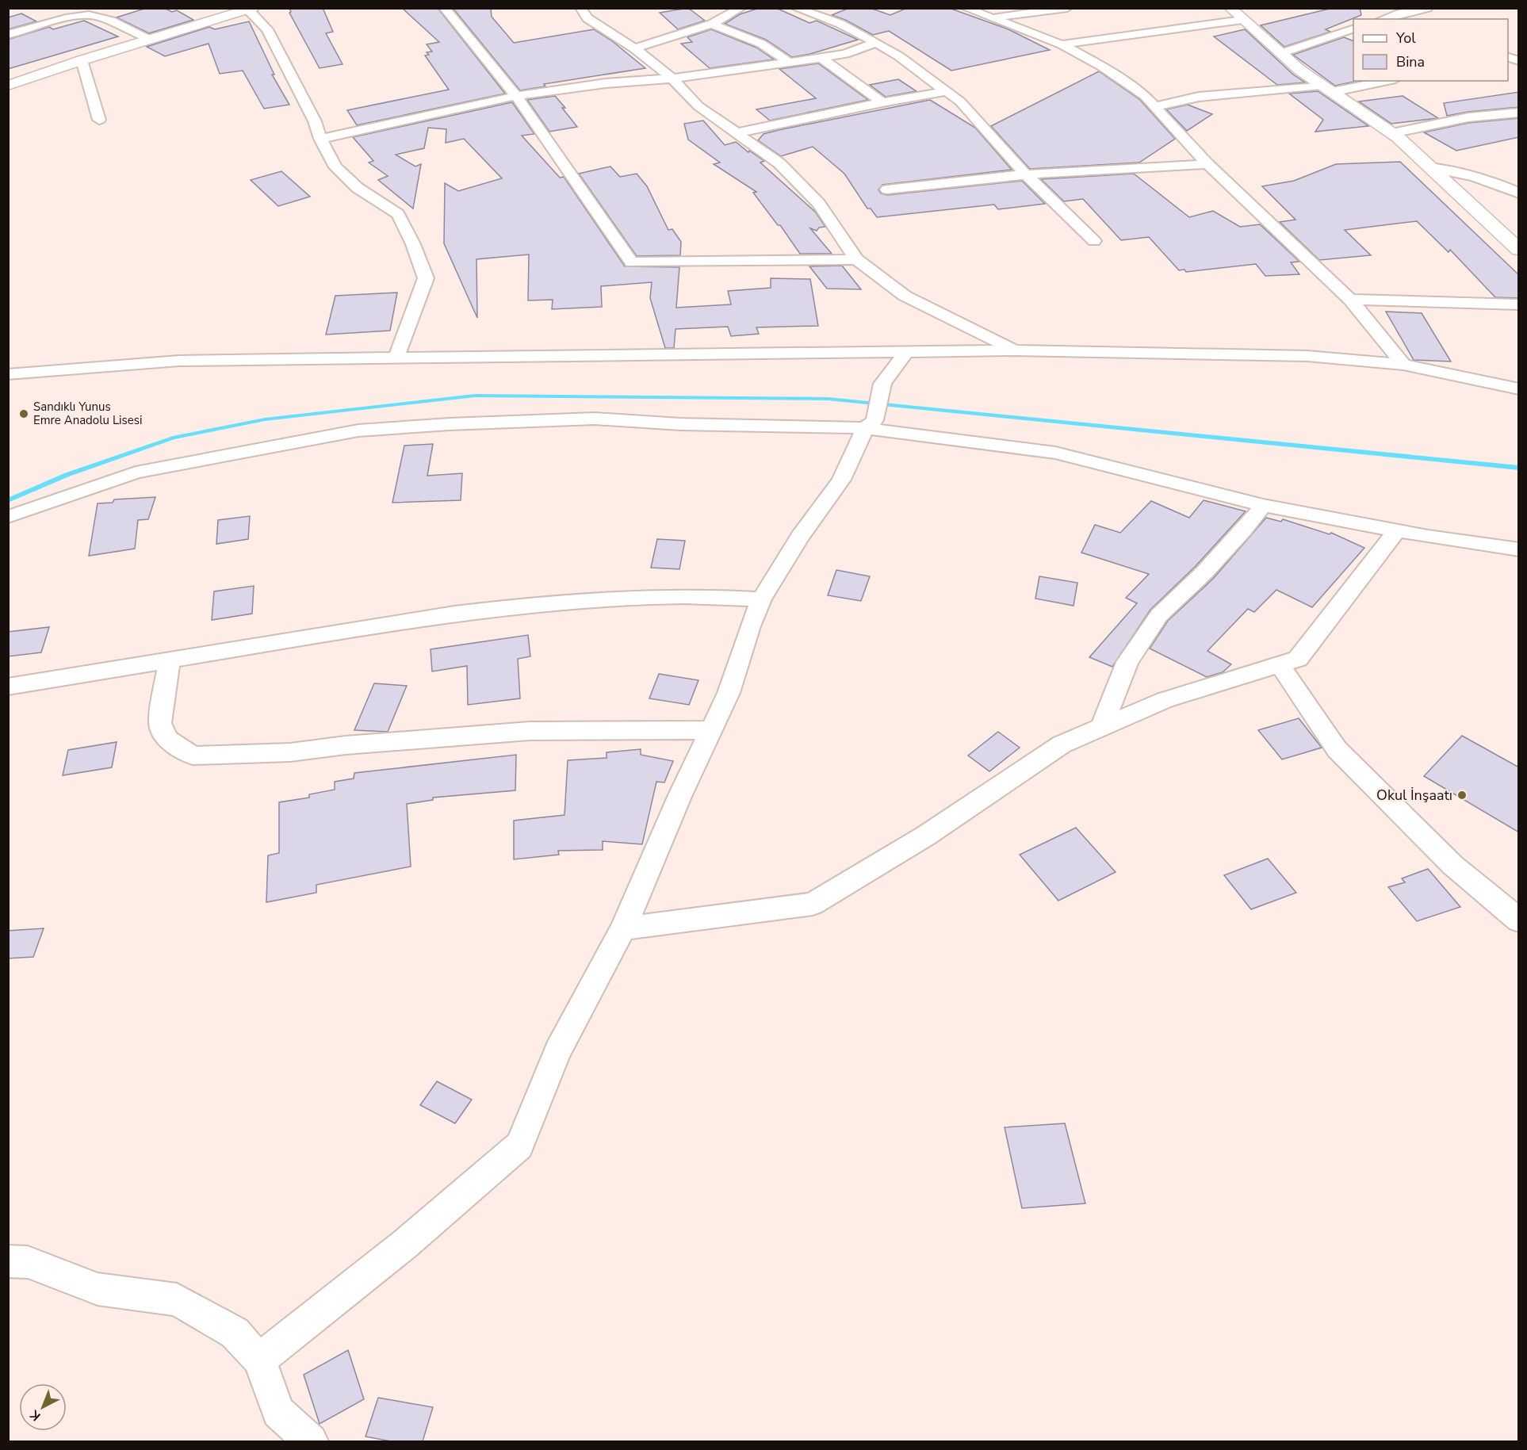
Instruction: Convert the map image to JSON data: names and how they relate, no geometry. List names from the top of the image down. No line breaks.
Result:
{"places":["Sandıklı Yunus Emre Anadolu Lisesi","Okul İnşaatı"],"legend":["Yol","Bina"],"north":"bottom left"}
